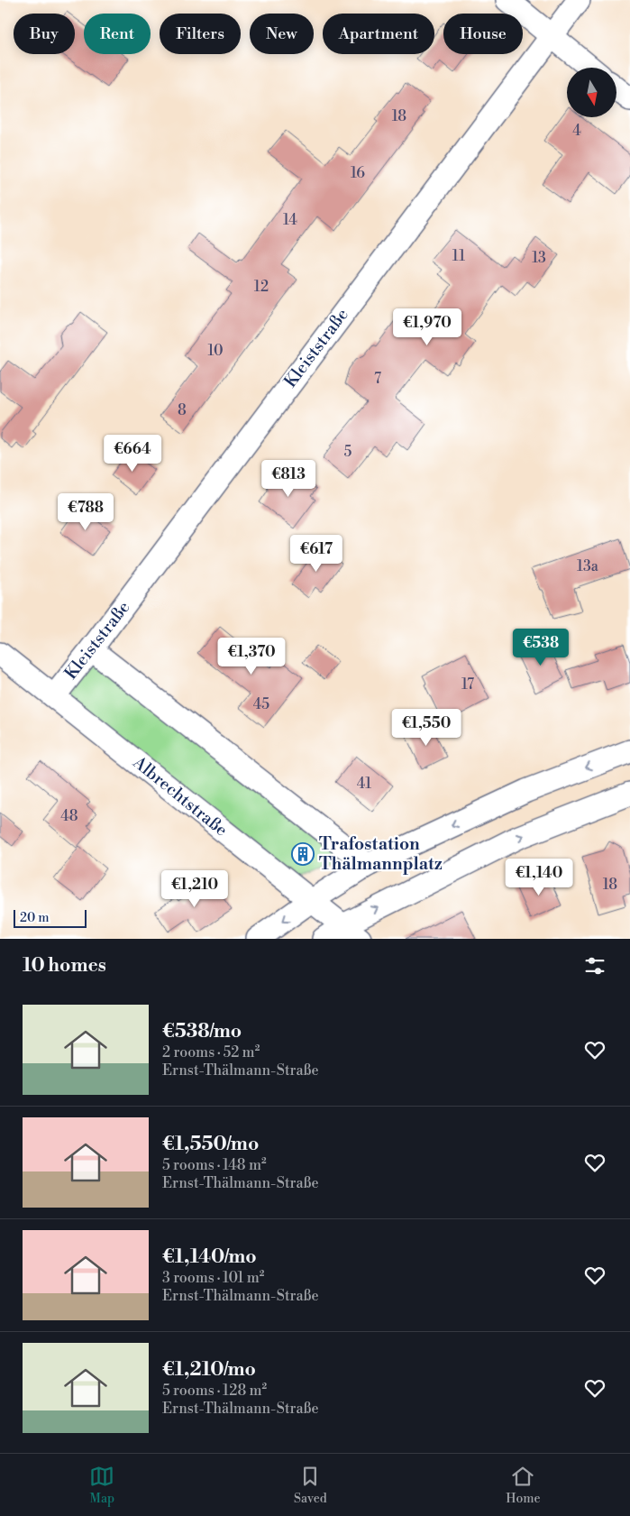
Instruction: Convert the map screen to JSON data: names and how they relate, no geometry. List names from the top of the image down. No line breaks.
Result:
{"streets":{"street":["Kleiststraße","Albrechtstraße"]},"crossings":[["Kleiststraße","Albrechtstraße"]],"places":{"building":["Trafostation Thälmannplatz"]},"house_numbers":["18","4","16","14","11","13","12","10","7","8","5","13a","17","45","41","48","18"],"scale_bar":"20 m","north":"bottom","page":{"chip":["Buy","Rent","Filters","New","Apartment","House"],"price":["€1,970","€664","€813","€788","€617","€538","€1,370","€1,550","€1,140","€1,210"],"scale":"20 m","heading":"10 homes","list":[{"name":"€538/mo","note":"2 rooms · 52 m² · Ernst-Thälmann-Straße"},{"name":"€1,550/mo","note":"5 rooms · 148 m² · Ernst-Thälmann-Straße"},{"name":"€1,140/mo","note":"3 rooms · 101 m² · Ernst-Thälmann-Straße"},{"name":"€1,210/mo","note":"5 rooms · 128 m² · Ernst-Thälmann-Straße"}],"tabs":["Map","Saved","Home"]}}
